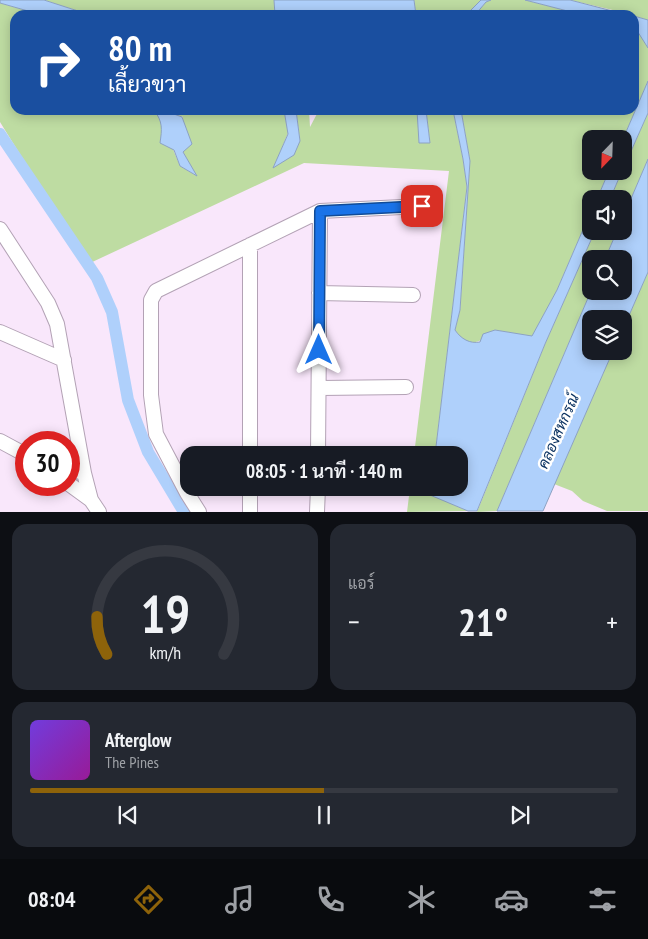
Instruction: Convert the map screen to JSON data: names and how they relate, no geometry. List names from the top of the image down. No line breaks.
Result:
{"water":["คลองสหกรณ์"],"north":"bottom left","page":{"turn":["80 m","เลี้ยวขวา"],"limit":"30","trip":"08:05 · 1 นาที · 140 m","tile":"แอร์","heat":["−","21°","+"],"song":["Afterglow","The Pines"],"tabs":"08:04","gauge":["19","km/h"]}}
